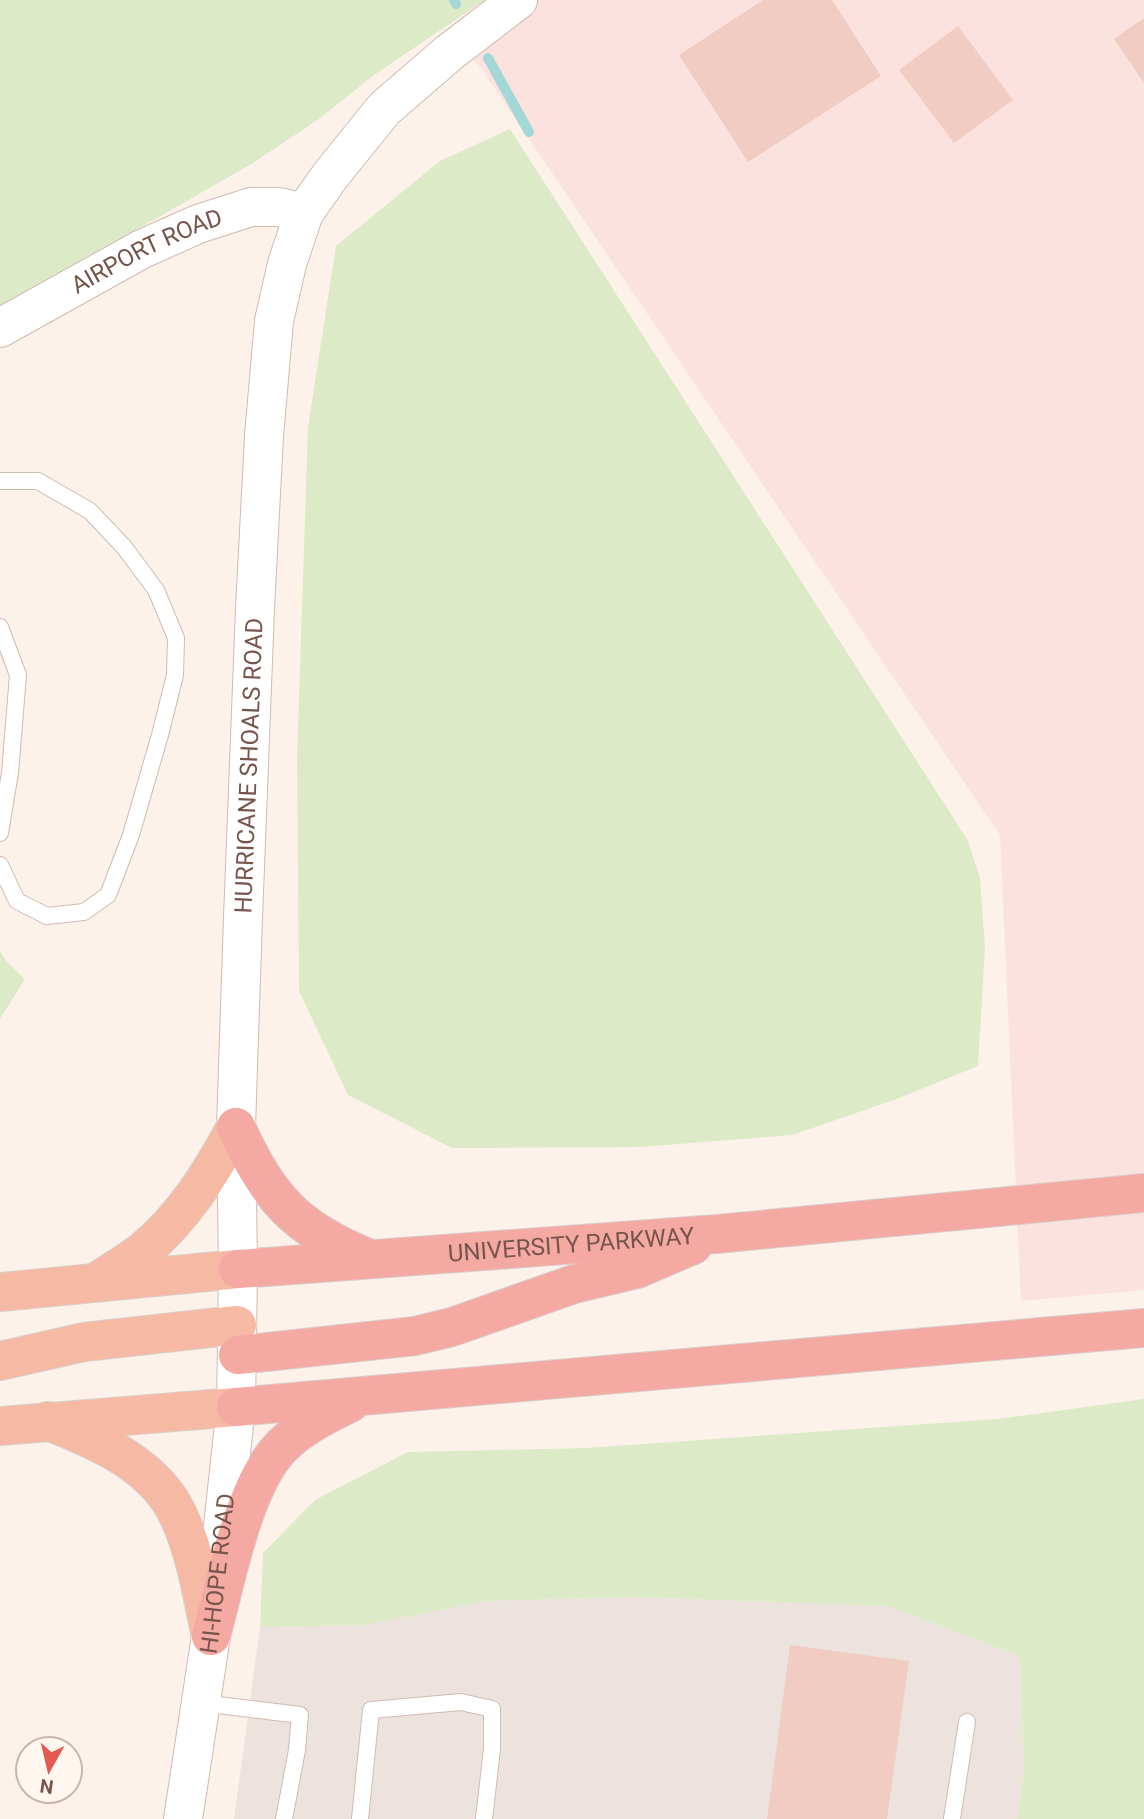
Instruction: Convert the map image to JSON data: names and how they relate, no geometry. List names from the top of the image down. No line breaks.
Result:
{"streets":{"highway":["UNIVERSITY PARKWAY"],"street":["AIRPORT ROAD","HURRICANE SHOALS ROAD","HI-HOPE ROAD"]},"crossings":[["AIRPORT ROAD","HURRICANE SHOALS ROAD"],["HURRICANE SHOALS ROAD","UNIVERSITY PARKWAY"],["HURRICANE SHOALS ROAD","HI-HOPE ROAD"]],"north":"bottom"}
